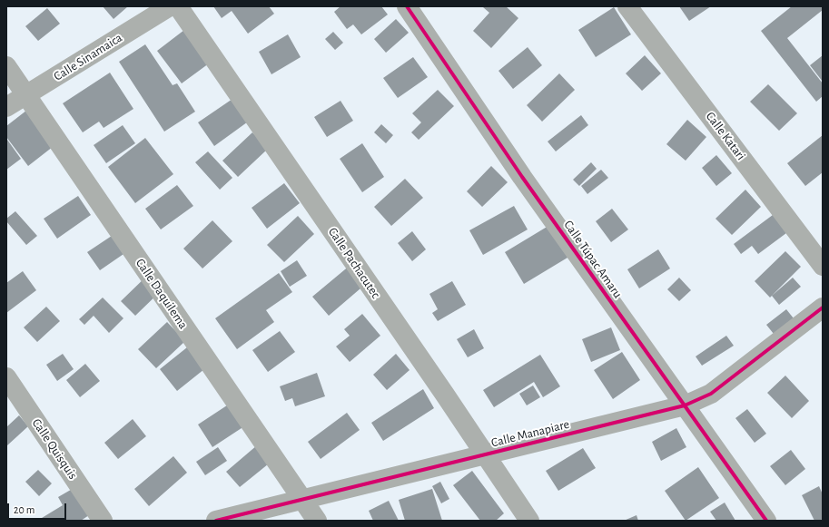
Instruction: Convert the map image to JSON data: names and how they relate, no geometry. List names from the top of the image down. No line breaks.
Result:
{"streets":{"street":["Calle Sinamaica","Calle Katari","Calle Túpac Amaru","Calle Pachacutec","Calle Daquilema","Calle Manapiare","Calle Quisquis"]},"crossings":[["Calle Sinamaica","Calle Daquilema"],["Calle Túpac Amaru","Calle Manapiare"],["Calle Pachacutec","Calle Manapiare"],["Calle Daquilema","Calle Manapiare"]],"scale_bar":"20 m"}
